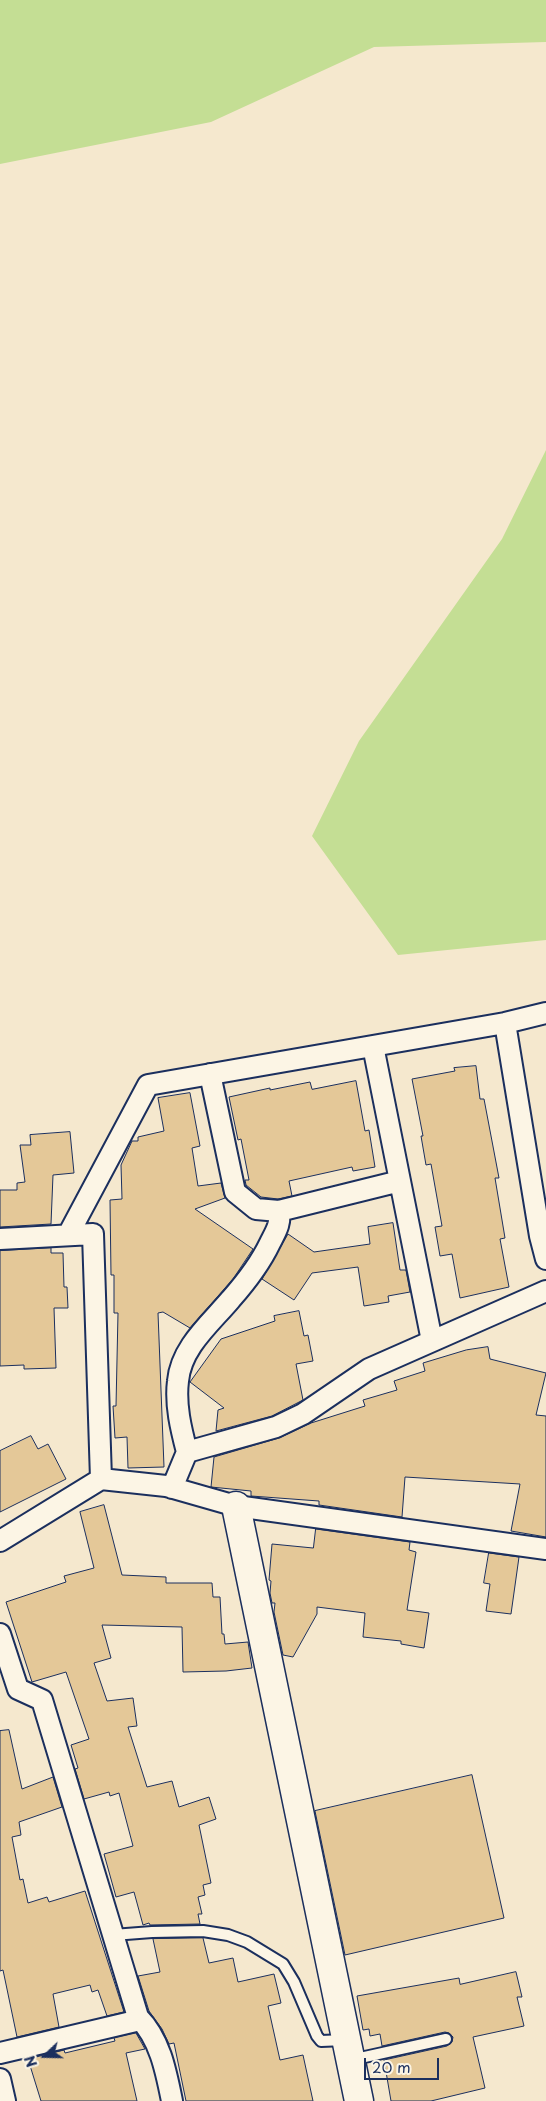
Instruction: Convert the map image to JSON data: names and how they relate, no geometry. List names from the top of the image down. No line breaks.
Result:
{"scale_bar":"20 m","north":"left"}
